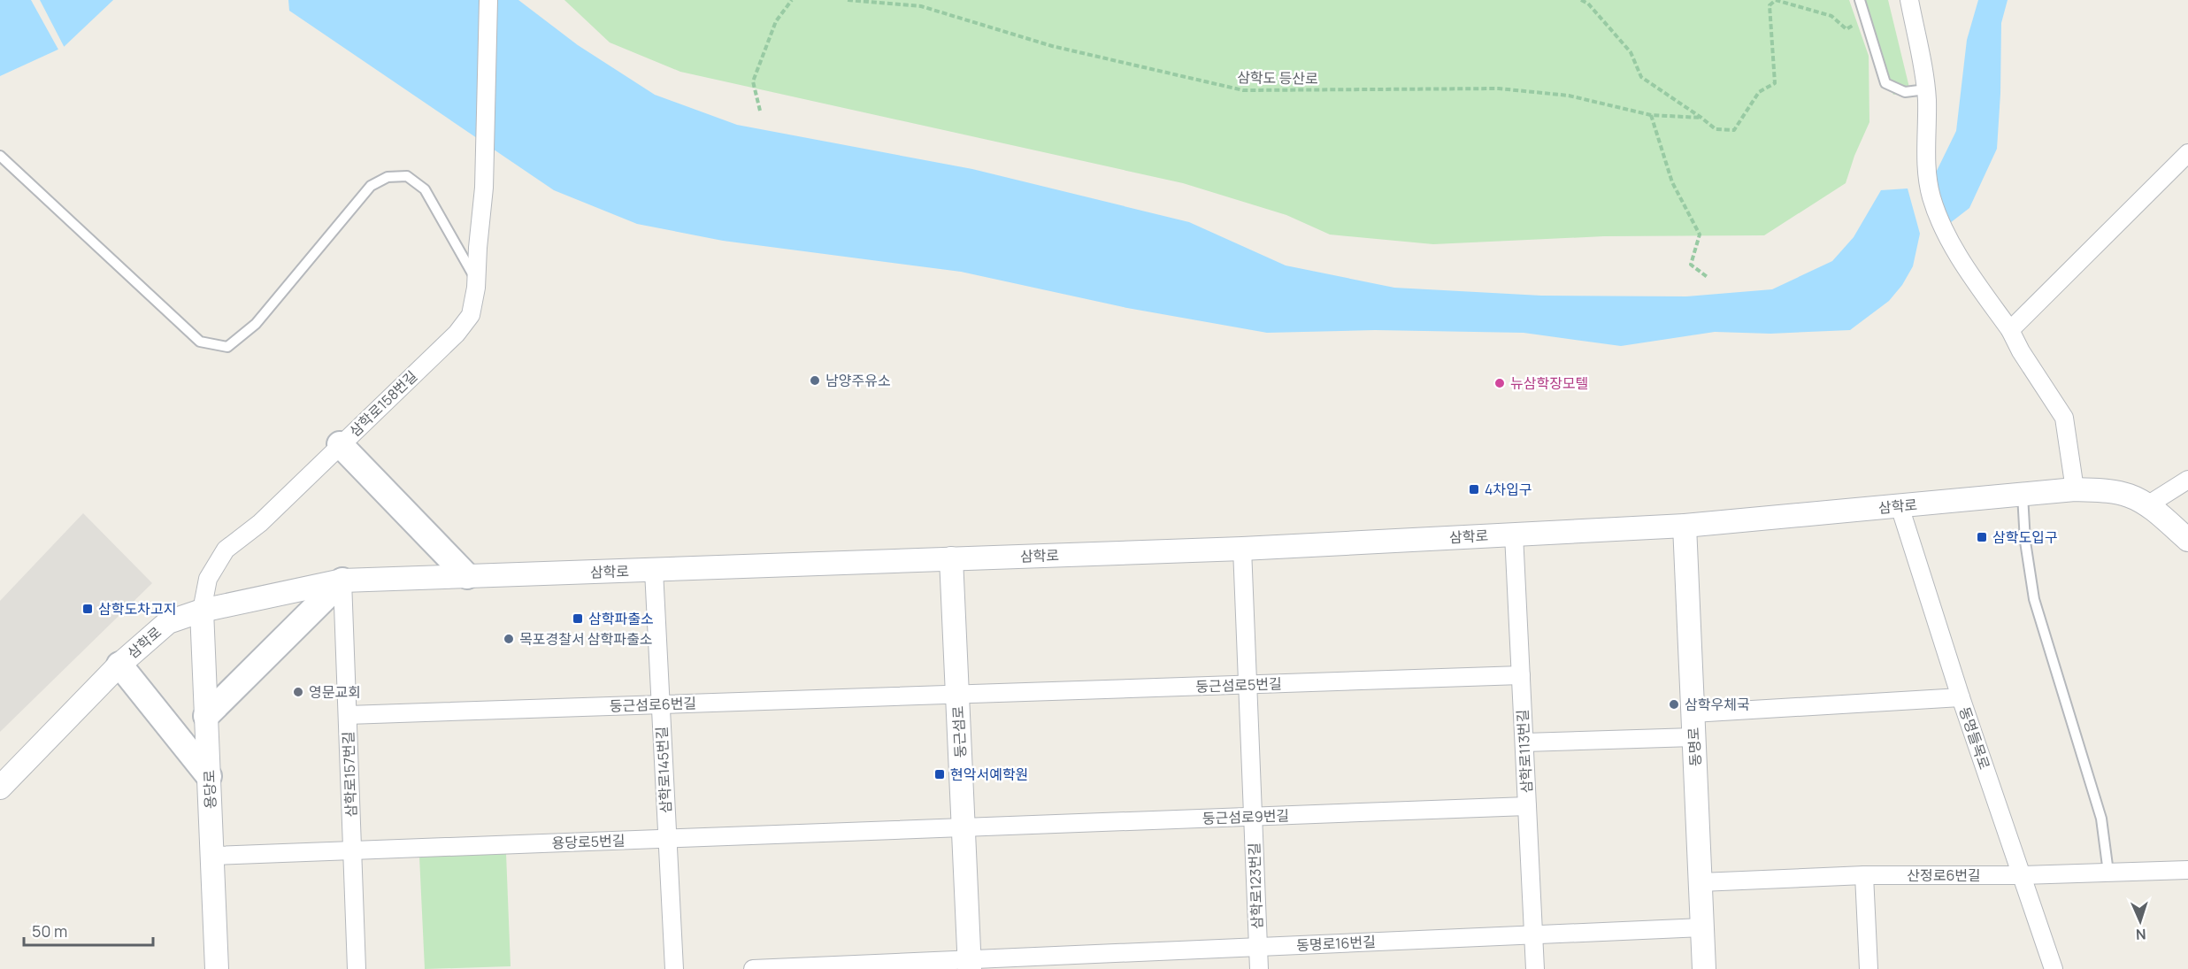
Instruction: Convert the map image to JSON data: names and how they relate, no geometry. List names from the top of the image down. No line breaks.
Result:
{"streets":{"street":["삼학로158번길","삼학로","둥근섬로5번길","둥근섬로6번길","둥근섬로","동명들목로","동명로","삼학로113번길","삼학로145번길","삼학로157번길","용당로","둥근섬로9번길","용당로5번길","산정로6번길","삼학로123번길","동명로16번길"],"path":["삼학도 등산로"]},"crossings":[["삼학로158번길","삼학로"],["삼학로158번길","용당로"],["삼학로","둥근섬로"],["삼학로","동명들목로"],["삼학로","동명로"],["삼학로","삼학로113번길"],["삼학로","삼학로145번길"],["삼학로","삼학로157번길"],["삼학로","용당로"],["삼학로","삼학로123번길"],["둥근섬로5번길","둥근섬로6번길"],["둥근섬로5번길","둥근섬로"],["둥근섬로5번길","삼학로113번길"],["둥근섬로5번길","삼학로123번길"],["둥근섬로6번길","둥근섬로"],["둥근섬로6번길","삼학로145번길"],["둥근섬로6번길","삼학로157번길"],["둥근섬로","둥근섬로9번길"],["둥근섬로","용당로5번길"],["둥근섬로","동명로16번길"],["동명들목로","산정로6번길"],["동명로","산정로6번길"],["동명로","동명로16번길"],["삼학로113번길","둥근섬로9번길"],["삼학로113번길","동명로16번길"],["삼학로145번길","용당로5번길"],["삼학로157번길","용당로5번길"],["용당로","용당로5번길"],["둥근섬로9번길","용당로5번길"],["둥근섬로9번길","삼학로123번길"],["삼학로123번길","동명로16번길"]],"places":{"other":["남양주유소","뉴삼학장모텔","목포경찰서 삼학파출소","영문교회","삼학우체국"],"transit":["4차입구","삼학도입구","삼학도차고지","삼학파출소","현악서예학원"]},"scale_bar":"50 m","north":"bottom"}
